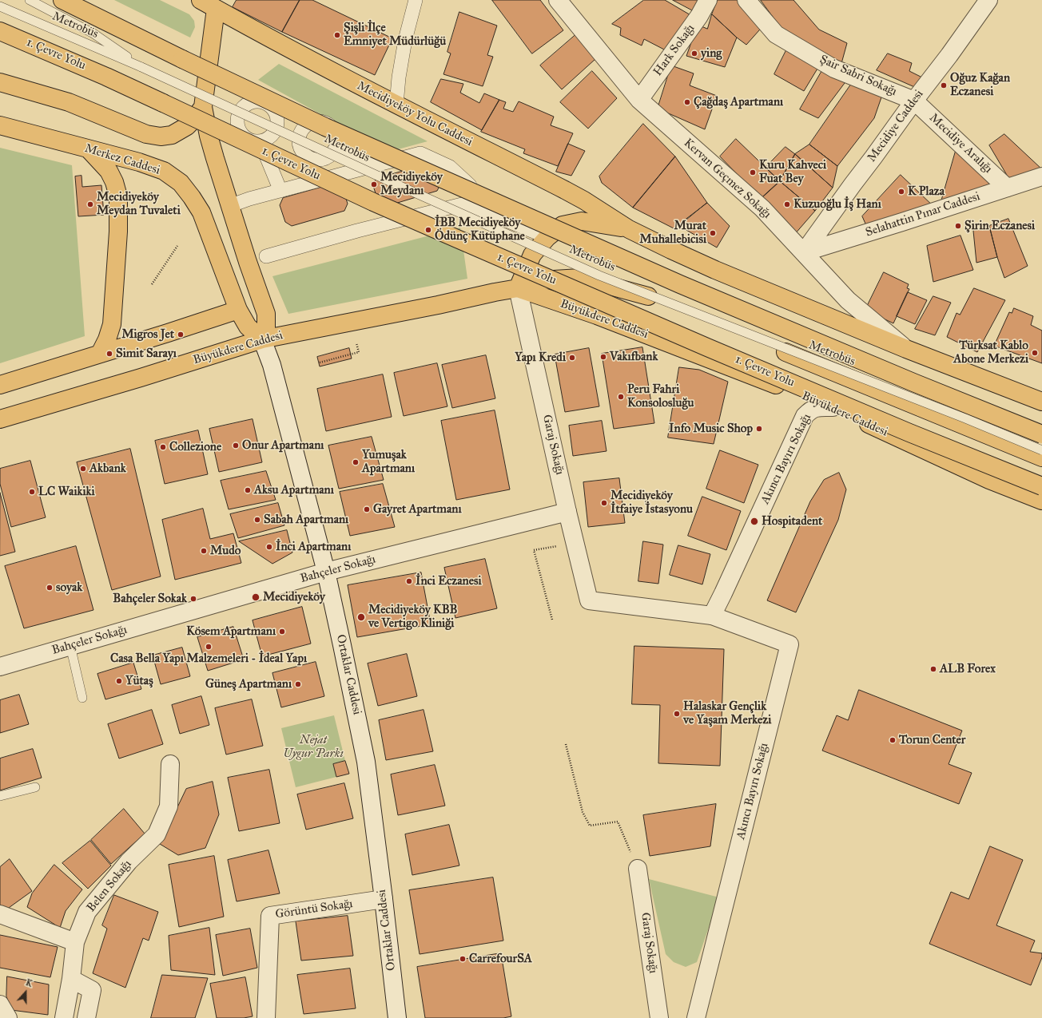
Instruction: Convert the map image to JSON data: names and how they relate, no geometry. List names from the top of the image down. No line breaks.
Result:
{"streets":{"main road":["1. Çevre Yolu","Mecidiyeköy Yolu Caddesi","Merkez Caddesi","Büyükdere Caddesi"],"street":["Hark Sokağı","Şair Sabri Sokağı","Mecidiye Caddesi","Mecidiye Aralığı","Kervan Geçmez Sokağı","Selahattin Pınar Caddesi","Garaj Sokağı","Akıncı Bayırı Sokağı","Bahçeler Sokağı","Ortaklar Caddesi","Belen Sokağı","Görüntü Sokağı"],"lane":["Metrobüs"]},"crossings":[["Hark Sokağı","Kervan Geçmez Sokağı"],["Şair Sabri Sokağı","Mecidiye Caddesi"],["Şair Sabri Sokağı","Mecidiye Aralığı"],["Mecidiye Caddesi","Mecidiye Aralığı"],["Mecidiye Caddesi","Kervan Geçmez Sokağı"],["Mecidiye Caddesi","Selahattin Pınar Caddesi"],["Mecidiye Aralığı","Selahattin Pınar Caddesi"],["Merkez Caddesi","Büyükdere Caddesi"],["Merkez Caddesi","Ortaklar Caddesi"],["Kervan Geçmez Sokağı","Selahattin Pınar Caddesi"],["Büyükdere Caddesi","Garaj Sokağı"],["Büyükdere Caddesi","Akıncı Bayırı Sokağı"],["Büyükdere Caddesi","Ortaklar Caddesi"],["Garaj Sokağı","Akıncı Bayırı Sokağı"],["Garaj Sokağı","Bahçeler Sokağı"],["Bahçeler Sokağı","Ortaklar Caddesi"],["Ortaklar Caddesi","Görüntü Sokağı"]],"parks":["Nejat Uygur Parkı"],"places":["Şişli İlçe Emniyet Müdürlüğü","ying","Oğuz Kağan Eczanesi","Çağdaş Apartmanı","Kuru Kahveci Fuat Bey","Mecidiyeköy Meydanı","K Plaza","Mecidiyeköy Meydan Tuvaleti","Kuzuoğlu İş Hanı","Şirin Eczanesi","İBB Mecidiyeköy Ödünç Kütüphane","Murat Muhallebicisi","Migros Jet","Türksat Kablo Abone Merkezi","Simit Sarayı","Vakıfbank","Yapı Kredi","Peru Fahri Konsolosluğu","Info Music Shop","Onur Apartmanı","Collezione","Yumuşak Apartmanı","Akbank","Aksu Apartmanı","LC Waikiki","Mecidiyeköy İtfaiye İstasyonu","Gayret Apartmanı","Sabah Apartmanı","Hospitadent","İnci Apartmanı","Mudo","İnci Eczanesi","soyak","Mecidiyeköy","Bahçeler Sokak","Mecidiyeköy KBB ve Vertigo Kliniği","Kösem Apartmanı","Casa Bella Yapı Malzemeleri - İdeal Yapı","ALB Forex","Yütaş","Güneş Apartmanı","Halaskar Gençlik ve Yaşam Merkezi","Torun Center","CarrefourSA"],"north":"top"}
